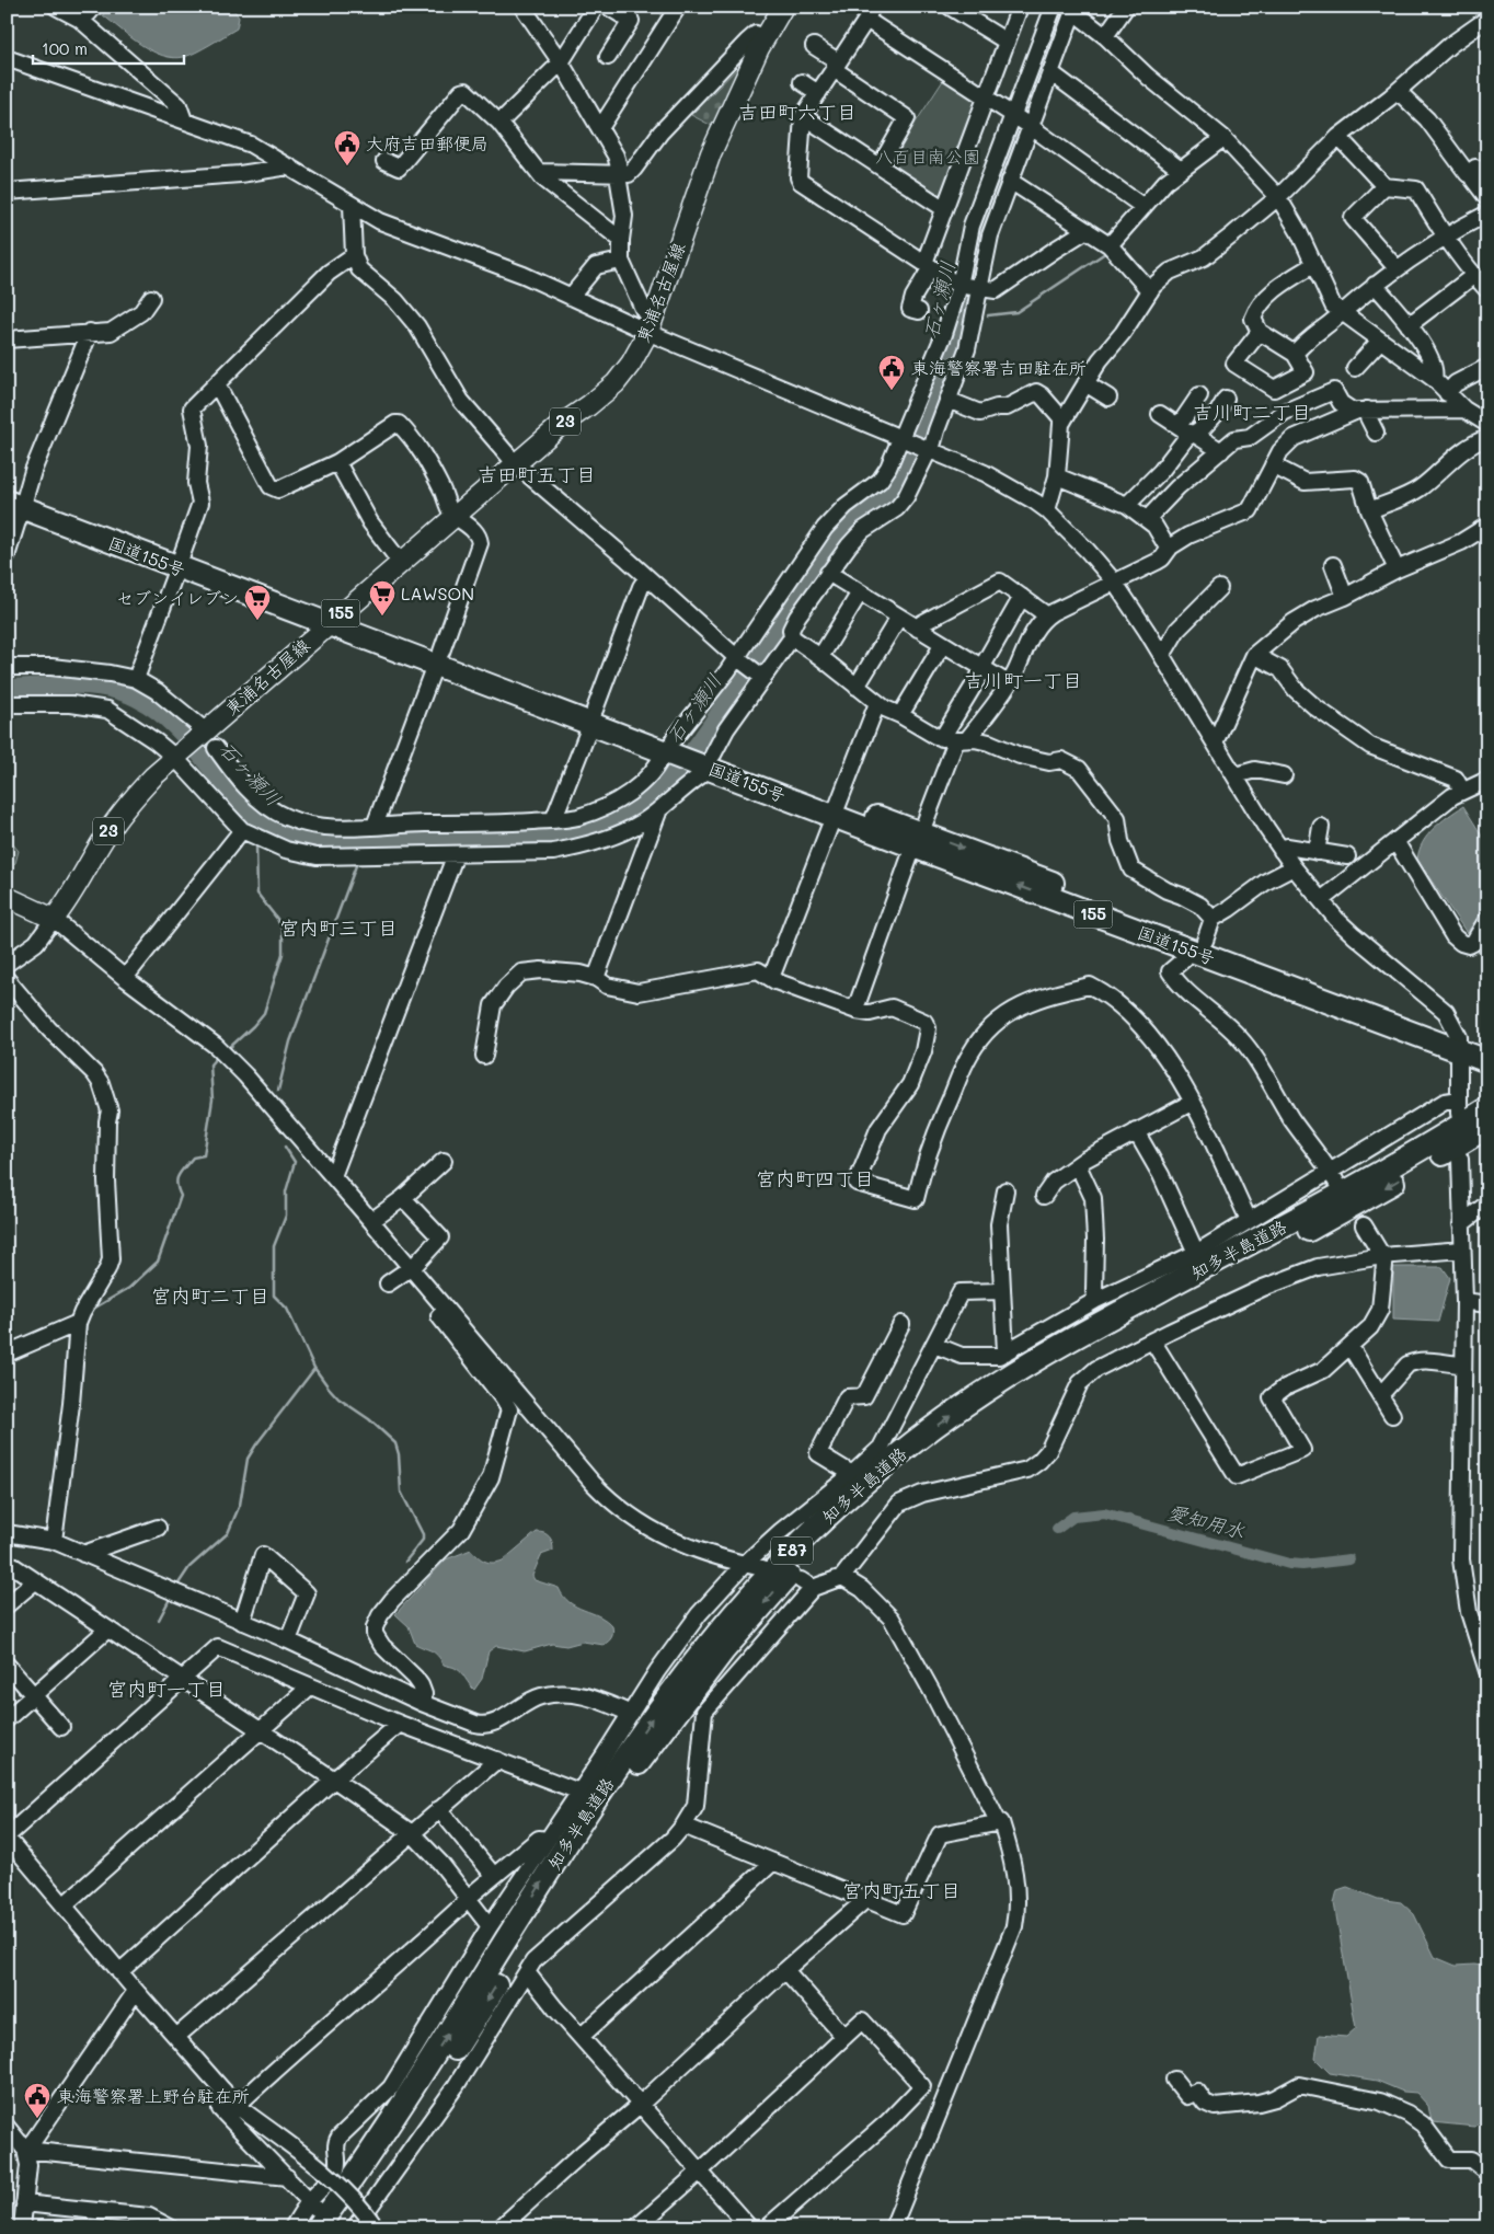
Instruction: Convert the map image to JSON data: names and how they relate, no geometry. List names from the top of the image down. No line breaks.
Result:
{"streets":{"highway":["国道155号","155","知多半島道路","E87"],"main road":["東浦名古屋線","23"]},"crossings":[["東浦名古屋線","国道155号"]],"districts":["吉田町六丁目","吉川町二丁目","吉田町五丁目","吉川町一丁目","宮内町三丁目","宮内町四丁目","宮内町二丁目","宮内町一丁目","宮内町五丁目"],"water":["石ヶ瀬川","愛知用水"],"parks":["八百目南公園"],"places":{"public building":["大府吉田郵便局","東海警察署吉田駐在所","東海警察署上野台駐在所"],"supermarket":["LAWSON","セブンイレブン"]},"scale_bar":"100 m"}
